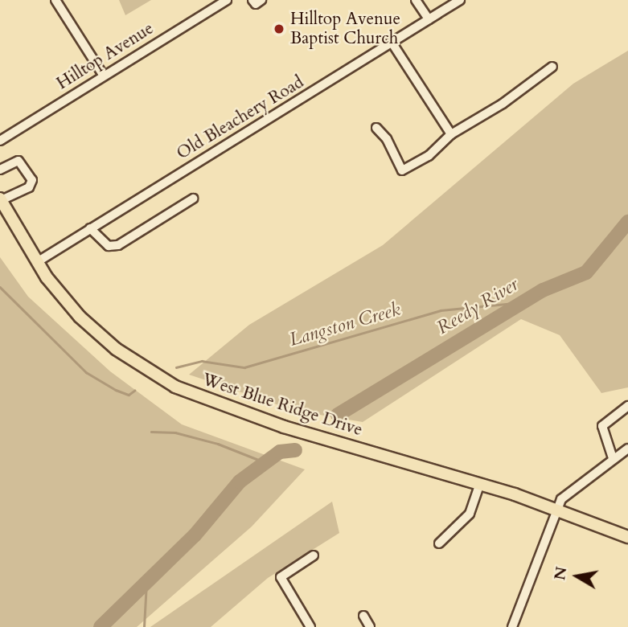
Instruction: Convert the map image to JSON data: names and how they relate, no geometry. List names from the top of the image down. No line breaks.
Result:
{"streets":{"main road":["West Blue Ridge Drive"],"street":["Hilltop Avenue","Old Bleachery Road"]},"crossings":[["Old Bleachery Road","West Blue Ridge Drive"]],"water":["Reedy River","Langston Creek"],"places":["Hilltop Avenue Baptist Church"],"north":"left"}
